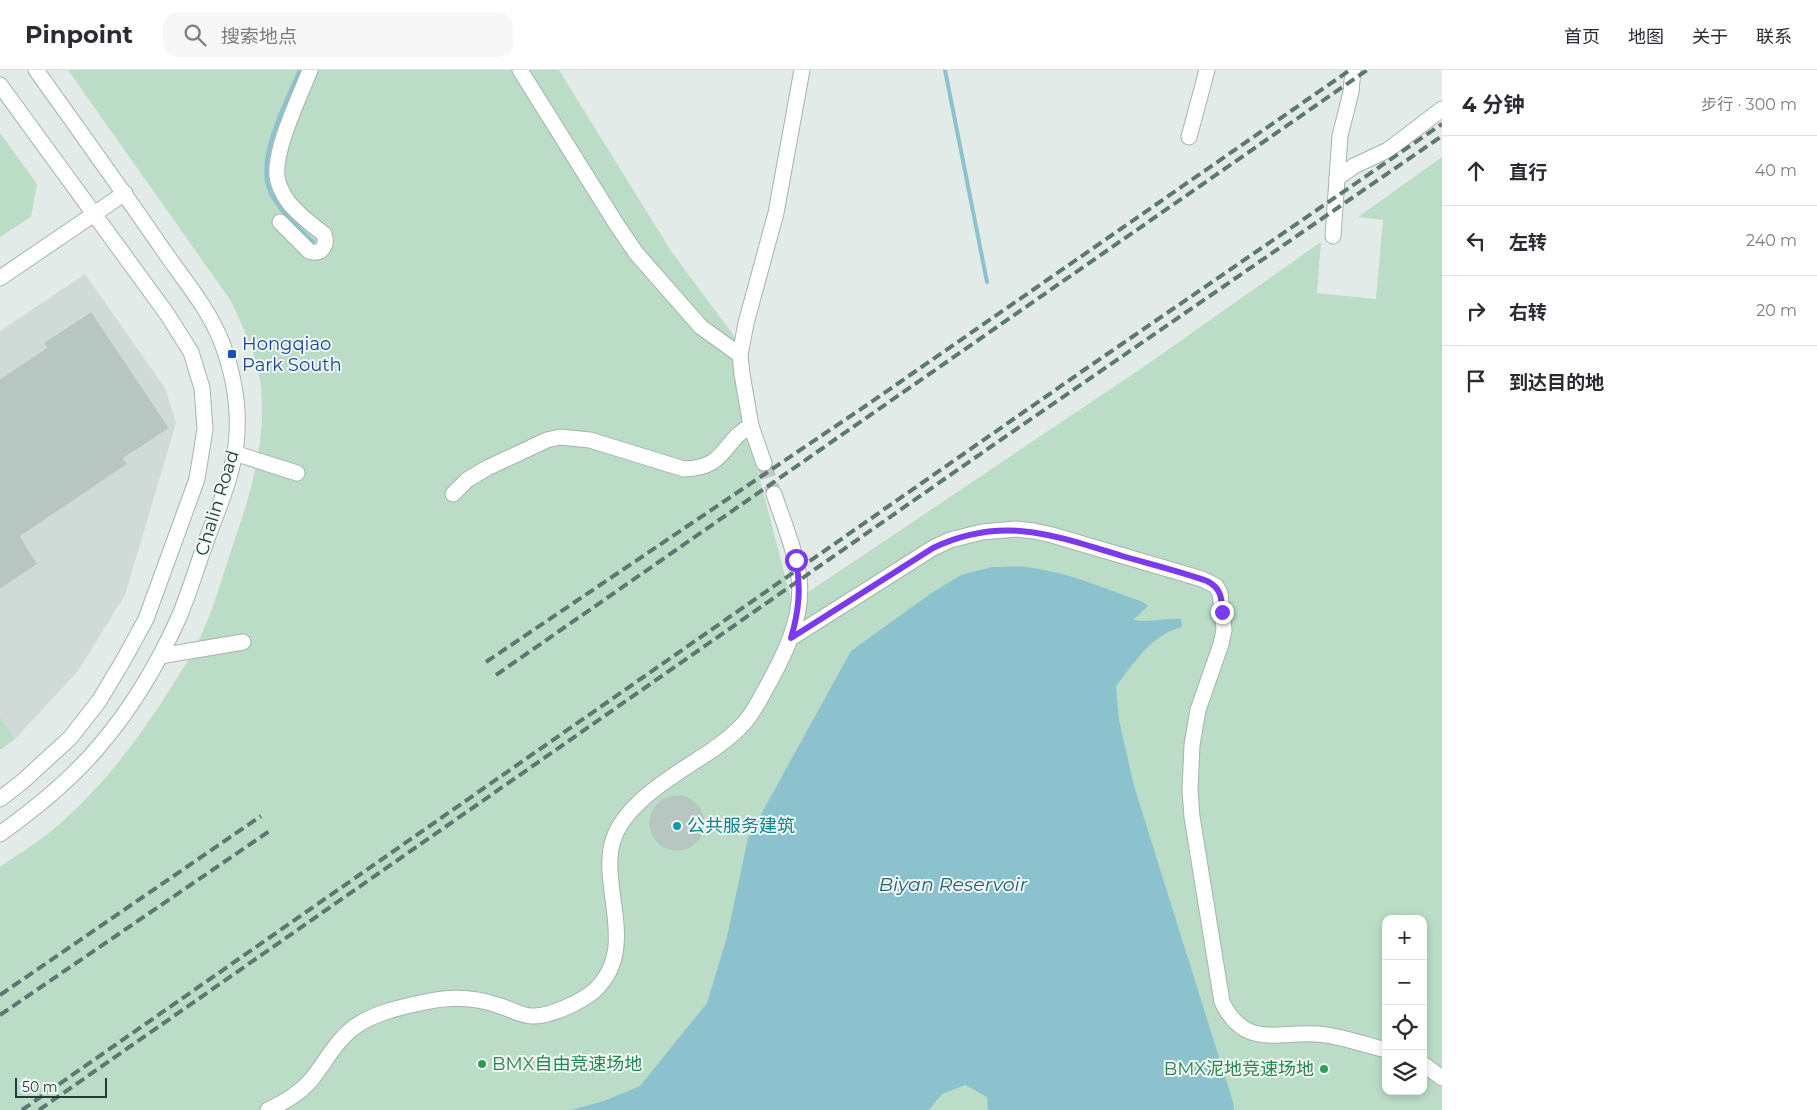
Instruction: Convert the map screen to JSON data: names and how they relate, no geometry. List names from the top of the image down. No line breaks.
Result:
{"streets":{"street":["Chalin Road"]},"water":["Biyan Reservoir"],"places":{"transit":["Hongqiao Park South"],"other":["公共服务建筑","BMX自由竞速场地","BMX泥地竞速场地"]},"scale_bar":"50 m","page":{"header":"Pinpoint","search":"搜索地点","nav":["首页","地图","关于","联系"],"heading":["4 分钟","步行 · 300 m"],"list":[["直行","40 m"],["左转","240 m"],["右转","20 m"],"到达目的地"],"map_buttons":["+","−"],"scale":"50 m"}}
